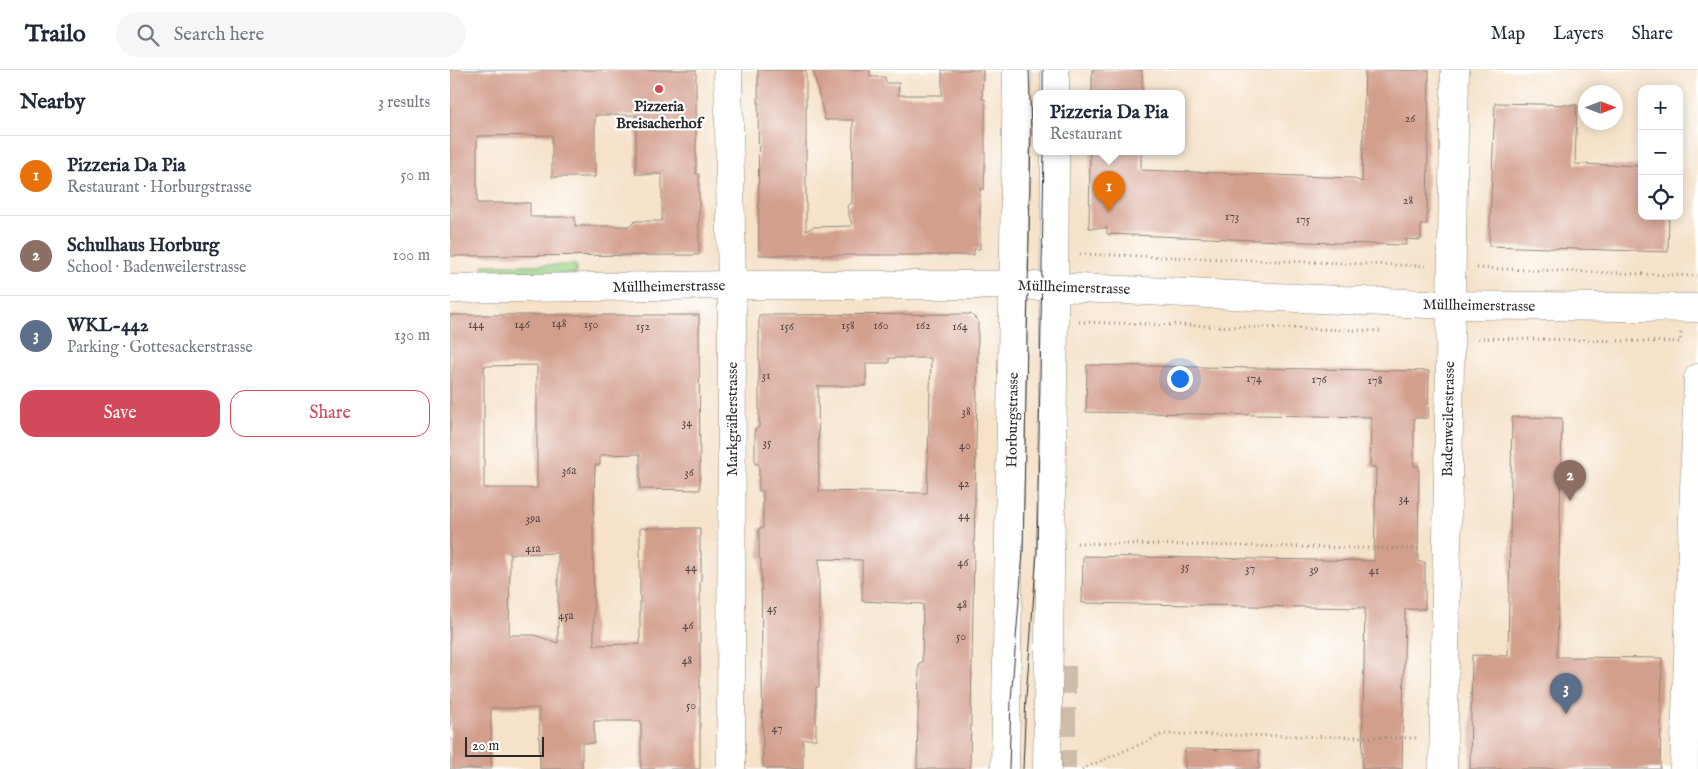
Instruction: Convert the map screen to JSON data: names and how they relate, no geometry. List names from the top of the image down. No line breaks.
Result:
{"streets":{"street":["Müllheimerstrasse","Markgräflerstrasse","Badenweilerstrasse","Horburgstrasse"]},"crossings":[["Müllheimerstrasse","Markgräflerstrasse"],["Müllheimerstrasse","Badenweilerstrasse"],["Müllheimerstrasse","Horburgstrasse"]],"places":["Pizzeria Breisacherhof"],"house_numbers":["26","28","173","175","148","144","146","150","158","160","162","152","156","164","31","174","176","178","38","34","35","40","36a","36","42","34","44","39a","41a","46","35","44","37","39","41","48","45","45a","46","50","48","50","47"],"scale_bar":"20 m","north":"right","page":{"header":"Trailo","search":"Search here","nav":["Map","Layers","Share"],"heading":["Nearby","3 results"],"map_buttons":["+","−"],"popup":["Pizzeria Da Pia","Restaurant"],"list":[{"mark":"1","name":"Pizzeria Da Pia","note":"Restaurant · Horburgstrasse","value":"50 m"},{"mark":"2","name":"Schulhaus Horburg","note":"School · Badenweilerstrasse","value":"100 m"},{"mark":"3","name":"WKL-442","note":"Parking · Gottesackerstrasse","value":"130 m"}],"pins":["1","2","3"],"buttons":["Save","Share"],"scale":"20 m"}}
